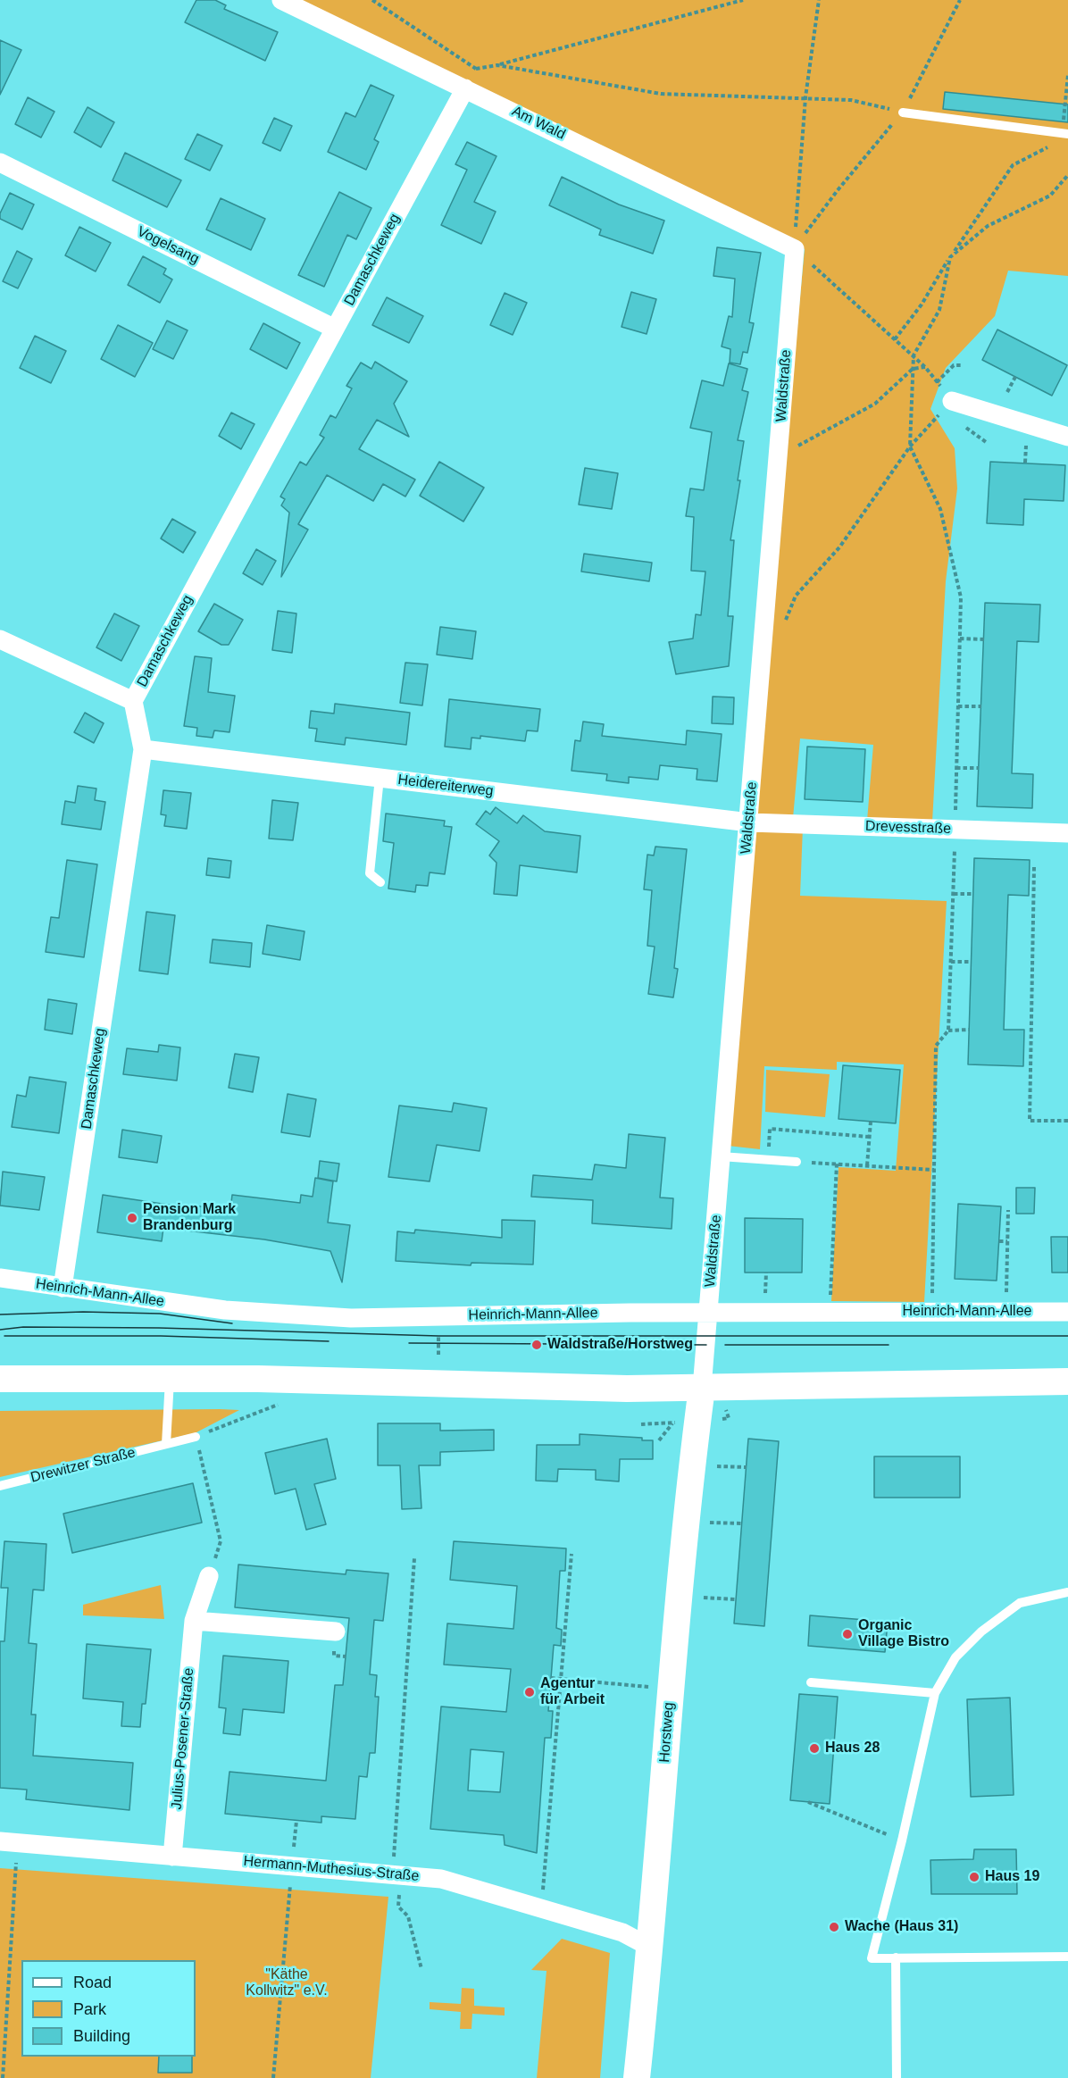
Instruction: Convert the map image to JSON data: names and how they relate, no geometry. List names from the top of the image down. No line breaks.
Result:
{"streets":{"main road":["Horstweg"],"street":["Am Wald","Vogelsang","Damaschkeweg","Waldstraße","Heidereiterweg","Drevesstraße","Heinrich-Mann-Allee","Julius-Posener-Straße","Hermann-Muthesius-Straße"],"lane":["Drewitzer Straße"]},"crossings":[["Am Wald","Damaschkeweg"],["Am Wald","Waldstraße"],["Vogelsang","Damaschkeweg"],["Damaschkeweg","Heidereiterweg"],["Damaschkeweg","Heinrich-Mann-Allee"],["Waldstraße","Heidereiterweg"],["Waldstraße","Drevesstraße"],["Waldstraße","Heinrich-Mann-Allee"],["Waldstraße","Horstweg"],["Heidereiterweg","Drevesstraße"],["Horstweg","Hermann-Muthesius-Straße"],["Julius-Posener-Straße","Hermann-Muthesius-Straße"]],"parks":["\"Käthe Kollwitz\" e.V."],"places":["Pension Mark Brandenburg","Waldstraße/Horstweg","Organic Village Bistro","Agentur für Arbeit","Haus 28","Haus 19","Wache (Haus 31)"],"legend":["Road","Park","Building"]}
